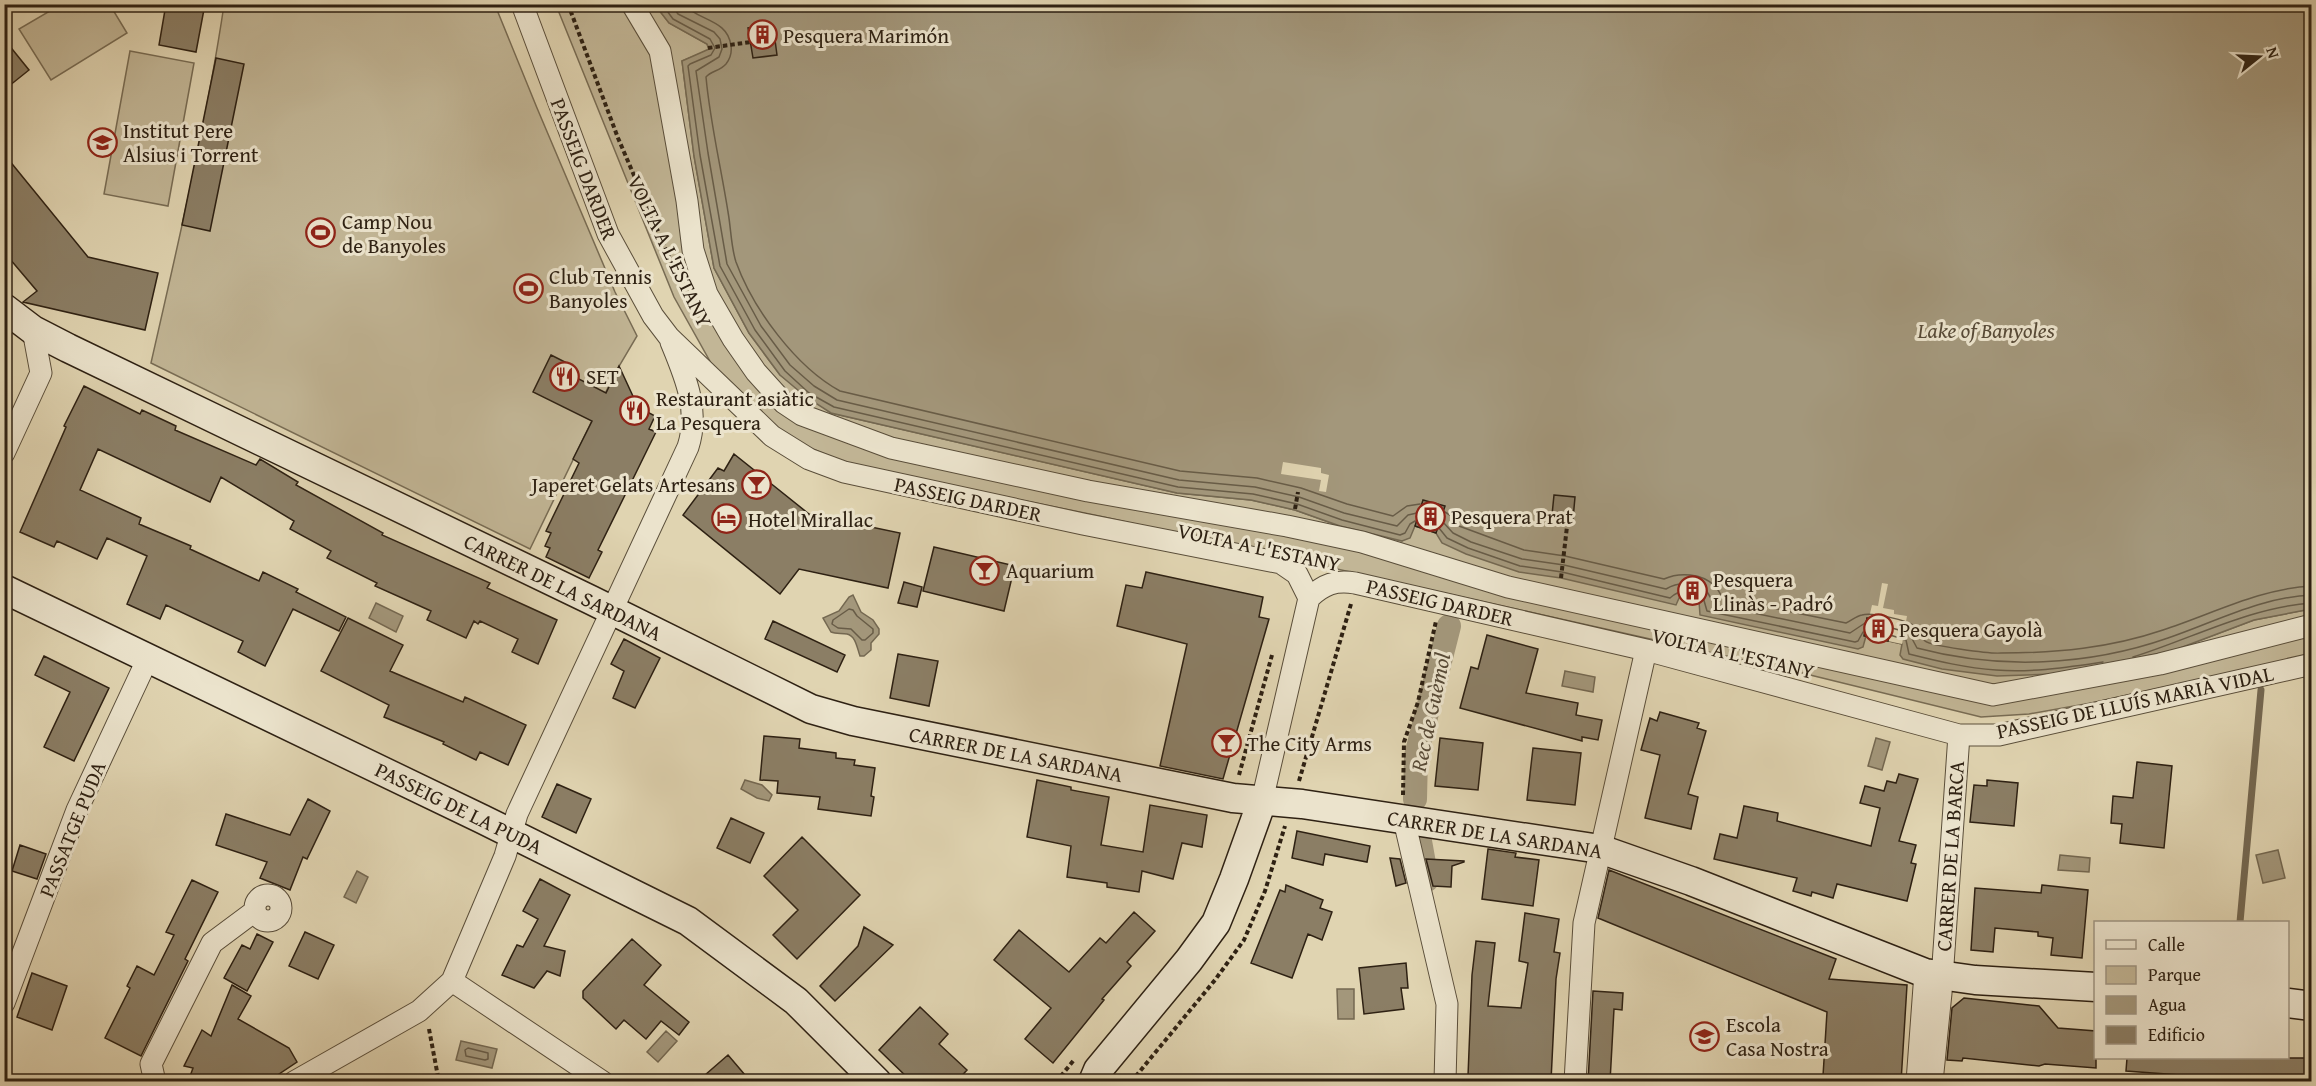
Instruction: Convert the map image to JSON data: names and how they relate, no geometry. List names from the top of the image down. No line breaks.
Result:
{"streets":{"main road":["CARRER DE LA SARDANA","PASSEIG DE LA PUDA"],"street":["PASSEIG DARDER","VOLTA A L'ESTANY","PASSEIG DE LLUÍS MARIÀ VIDAL","PASSATGE PUDA","CARRER DE LA BARCA"]},"crossings":[["PASSEIG DARDER","VOLTA A L'ESTANY"],["PASSEIG DARDER","PASSEIG DE LLUÍS MARIÀ VIDAL"],["CARRER DE LA SARDANA","CARRER DE LA BARCA"],["PASSEIG DE LLUÍS MARIÀ VIDAL","CARRER DE LA BARCA"],["PASSEIG DE LA PUDA","PASSATGE PUDA"]],"water":["Lake of Banyoles","Rec de Guèmol"],"places":{"building":["Pesquera Marimón","Pesquera Prat","Pesquera Llinàs - Padró","Pesquera Gayolà"],"school or university":["Institut Pere Alsius i Torrent","Escola Casa Nostra"],"sports":["Camp Nou de Banyoles","Club Tennis Banyoles"],"restaurant":["SET","Restaurant asiàtic La Pesquera"],"bar":["Japeret Gelats Artesans","Aquarium","The City Arms"],"hotel":["Hotel Mirallac"]},"legend":["Calle","Parque","Agua","Edificio"],"north":"right"}
